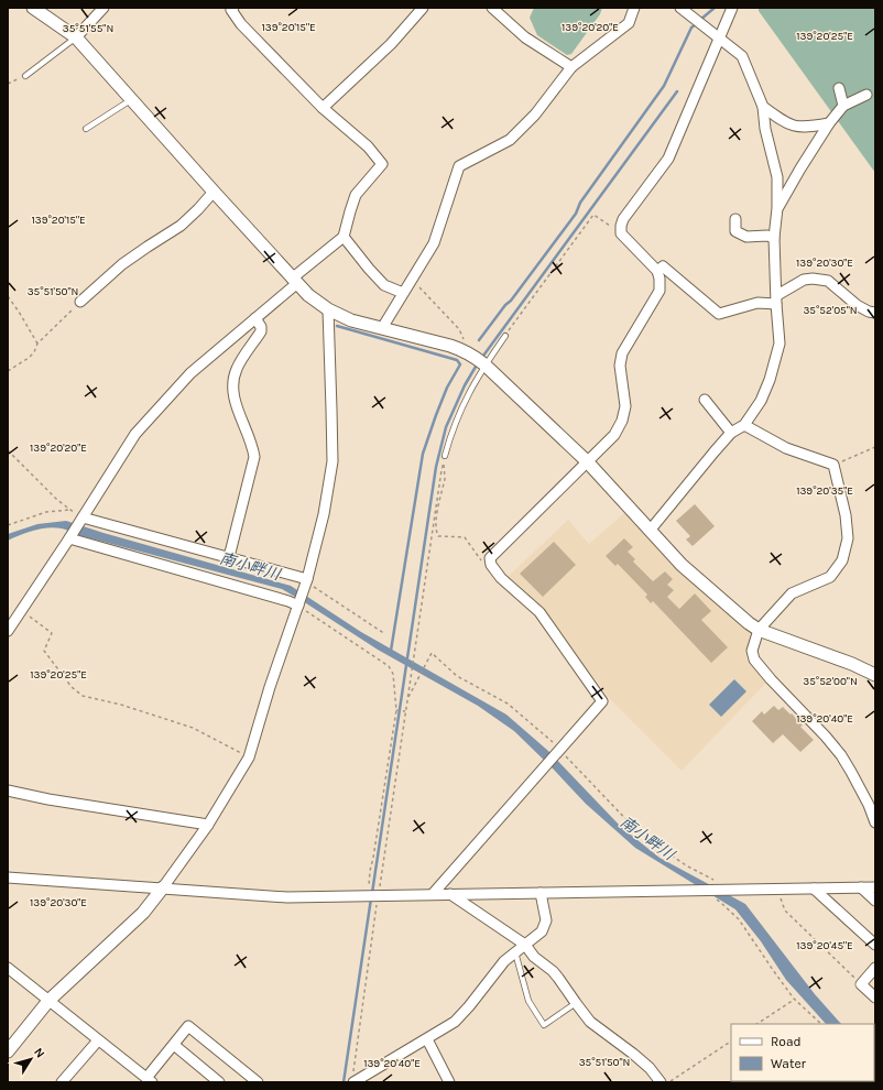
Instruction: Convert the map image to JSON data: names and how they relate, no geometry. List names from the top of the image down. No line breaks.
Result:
{"water":["南小畔川"],"legend":["Road","Water"],"north":"top right","coordinates":["139°20'15\"E","139°20'20\"E","35°51'55\"N","139°20'25\"E","139°20'30\"E","35°51'50\"N","35°52'05\"N","139°20'35\"E","35°52'00\"N","139°20'40\"E","139°20'45\"E"]}
